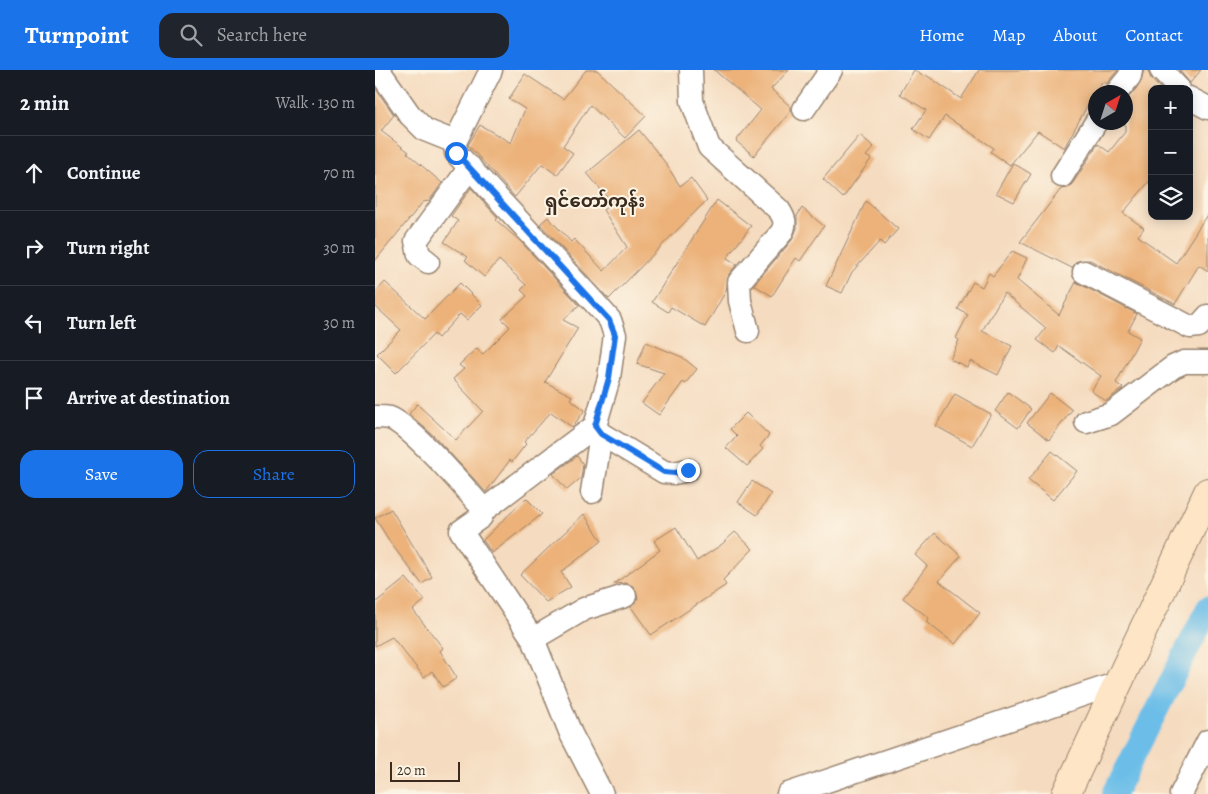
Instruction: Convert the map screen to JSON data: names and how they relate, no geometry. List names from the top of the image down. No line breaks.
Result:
{"districts":["ရှင်တော်ကုန်း"],"scale_bar":"20 m","north":"top right","page":{"header":"Turnpoint","search":"Search here","nav":["Home","Map","About","Contact"],"heading":["2 min","Walk · 130 m"],"map_buttons":["+","−"],"list":[["Continue","70 m"],["Turn right","30 m"],["Turn left","30 m"],"Arrive at destination"],"buttons":["Save","Share"],"scale":"20 m"}}
